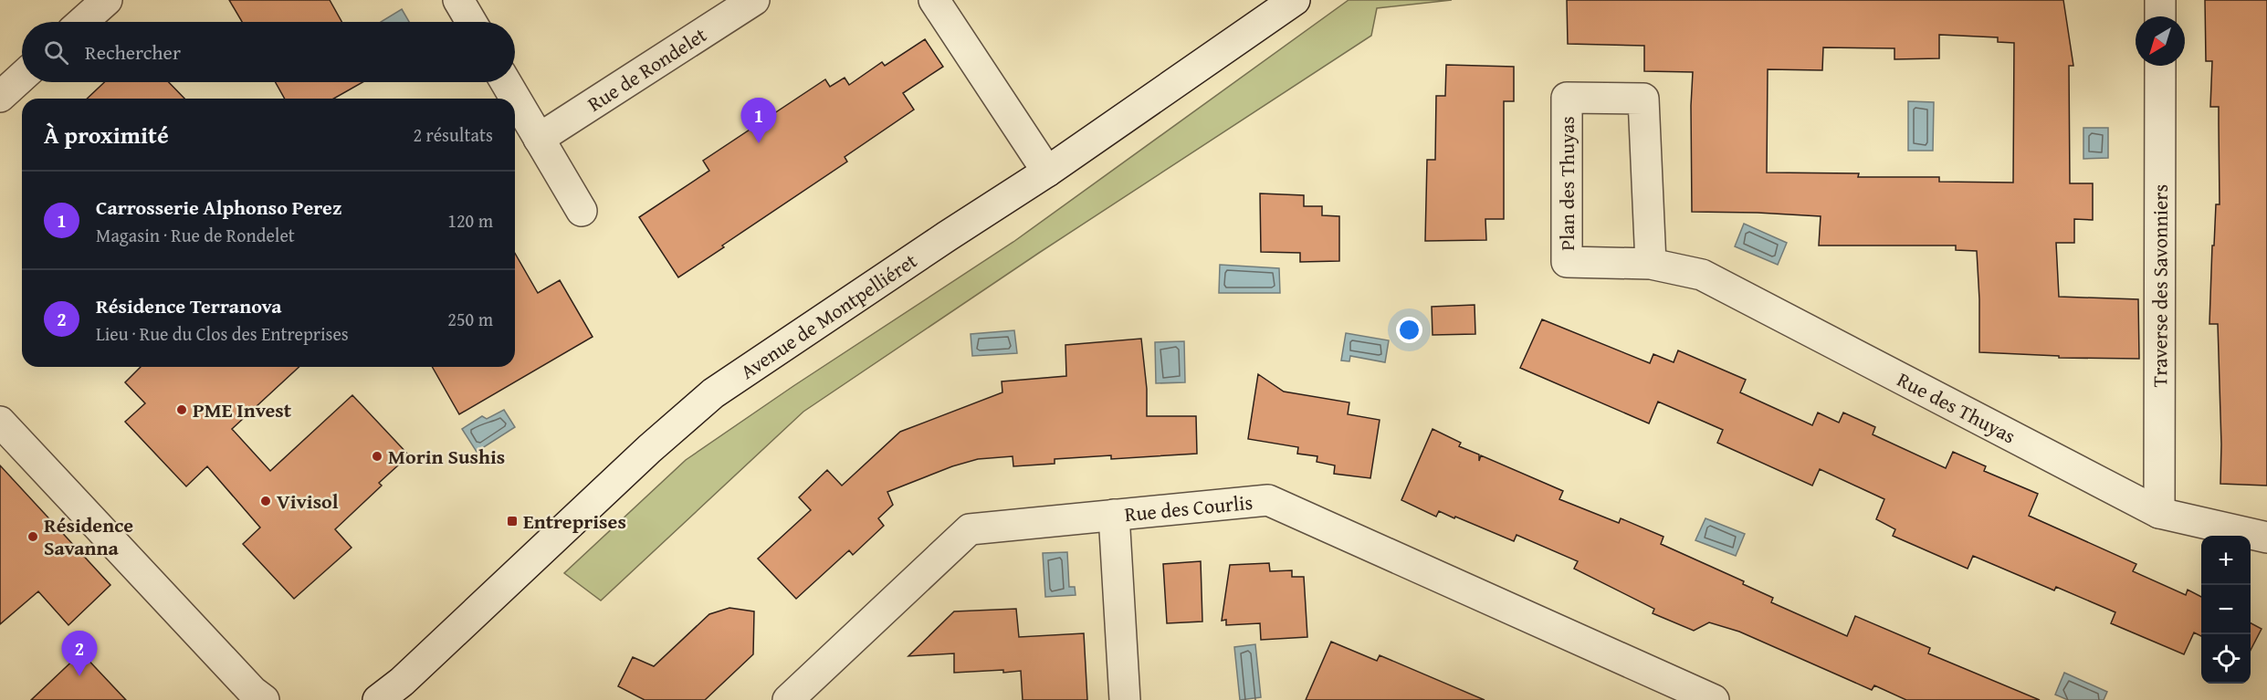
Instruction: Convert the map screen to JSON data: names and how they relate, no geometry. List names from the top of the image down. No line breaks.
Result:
{"streets":{"street":["Rue de Rondelet","Plan des Thuyas","Traverse des Savonniers","Avenue de Montpelliéret","Rue des Thuyas","Rue des Courlis"]},"crossings":[["Plan des Thuyas","Rue des Thuyas"],["Traverse des Savonniers","Rue des Thuyas"]],"places":{"other":["PME Invest","Morin Sushis","Vivisol","Résidence Savanna"],"transit":["Entreprises"]},"north":"bottom left","page":{"search":"Rechercher","pins":["1","2"],"heading":["À proximité","2 résultats"],"list":[{"mark":"1","name":"Carrosserie Alphonso Perez","note":"Magasin · Rue de Rondelet","value":"120 m"},{"mark":"2","name":"Résidence Terranova","note":"Lieu · Rue du Clos des Entreprises","value":"250 m"}],"map_buttons":["+","−"]}}
